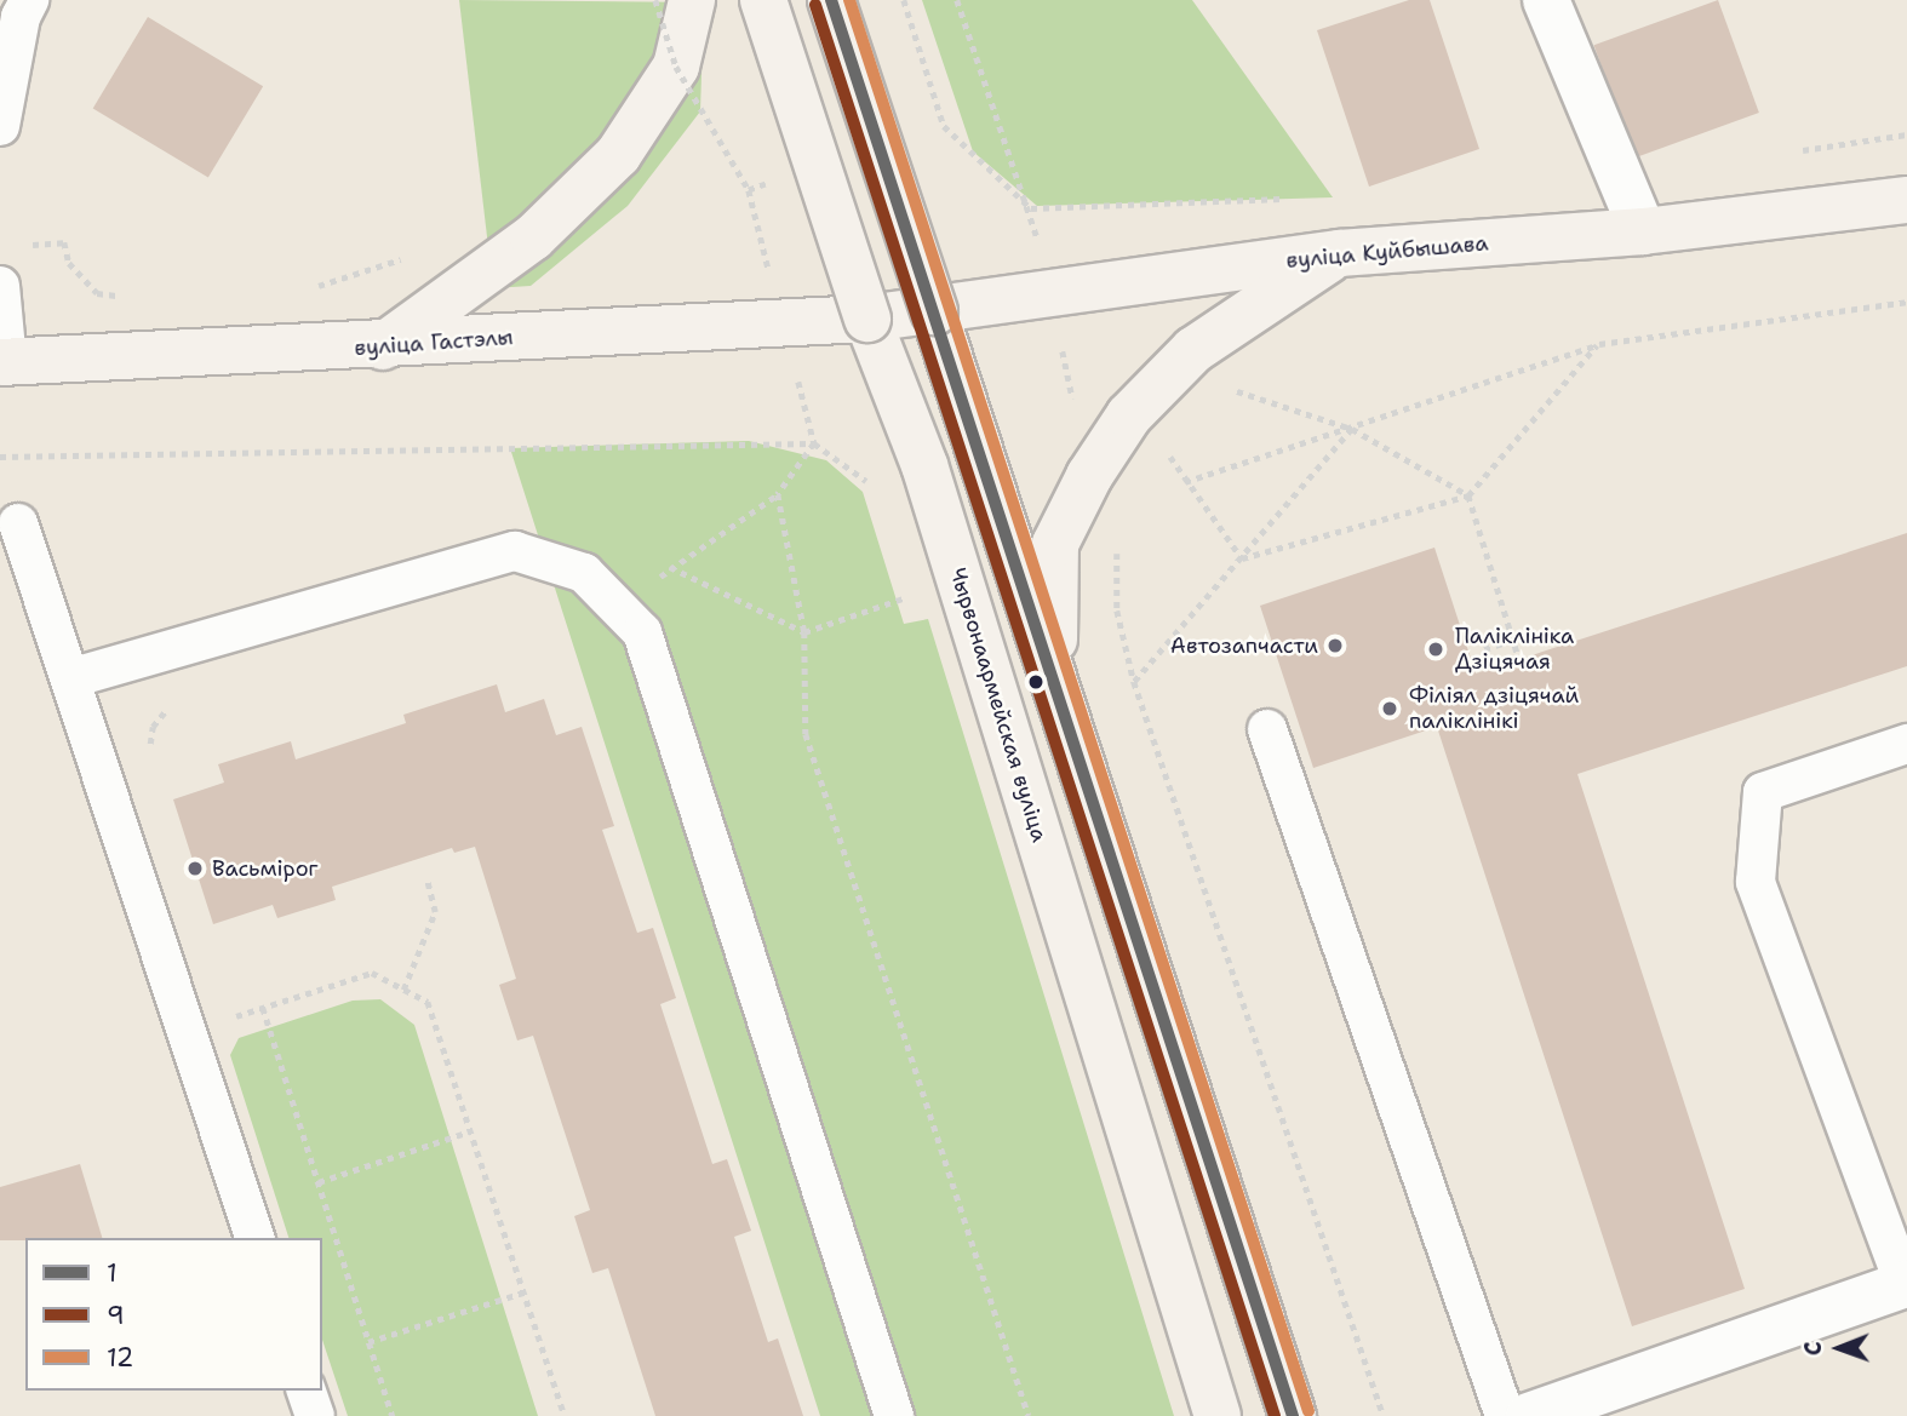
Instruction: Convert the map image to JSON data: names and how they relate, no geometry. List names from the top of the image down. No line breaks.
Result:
{"streets":{"main road":["вуліца Куйбышава","вуліца Гастэлы","Чырвонаармейская вуліца"]},"crossings":[["вуліца Куйбышава","вуліца Гастэлы"],["вуліца Куйбышава","Чырвонаармейская вуліца"],["вуліца Гастэлы","Чырвонаармейская вуліца"]],"places":["Автозапчасти","Паліклініка Дзіцячая","Філіял дзіцячай паліклінікі","Васьмірог"],"lines":["transit line 1","transit line 12","transit line 9"],"legend":["1","9","12"],"north":"left"}
